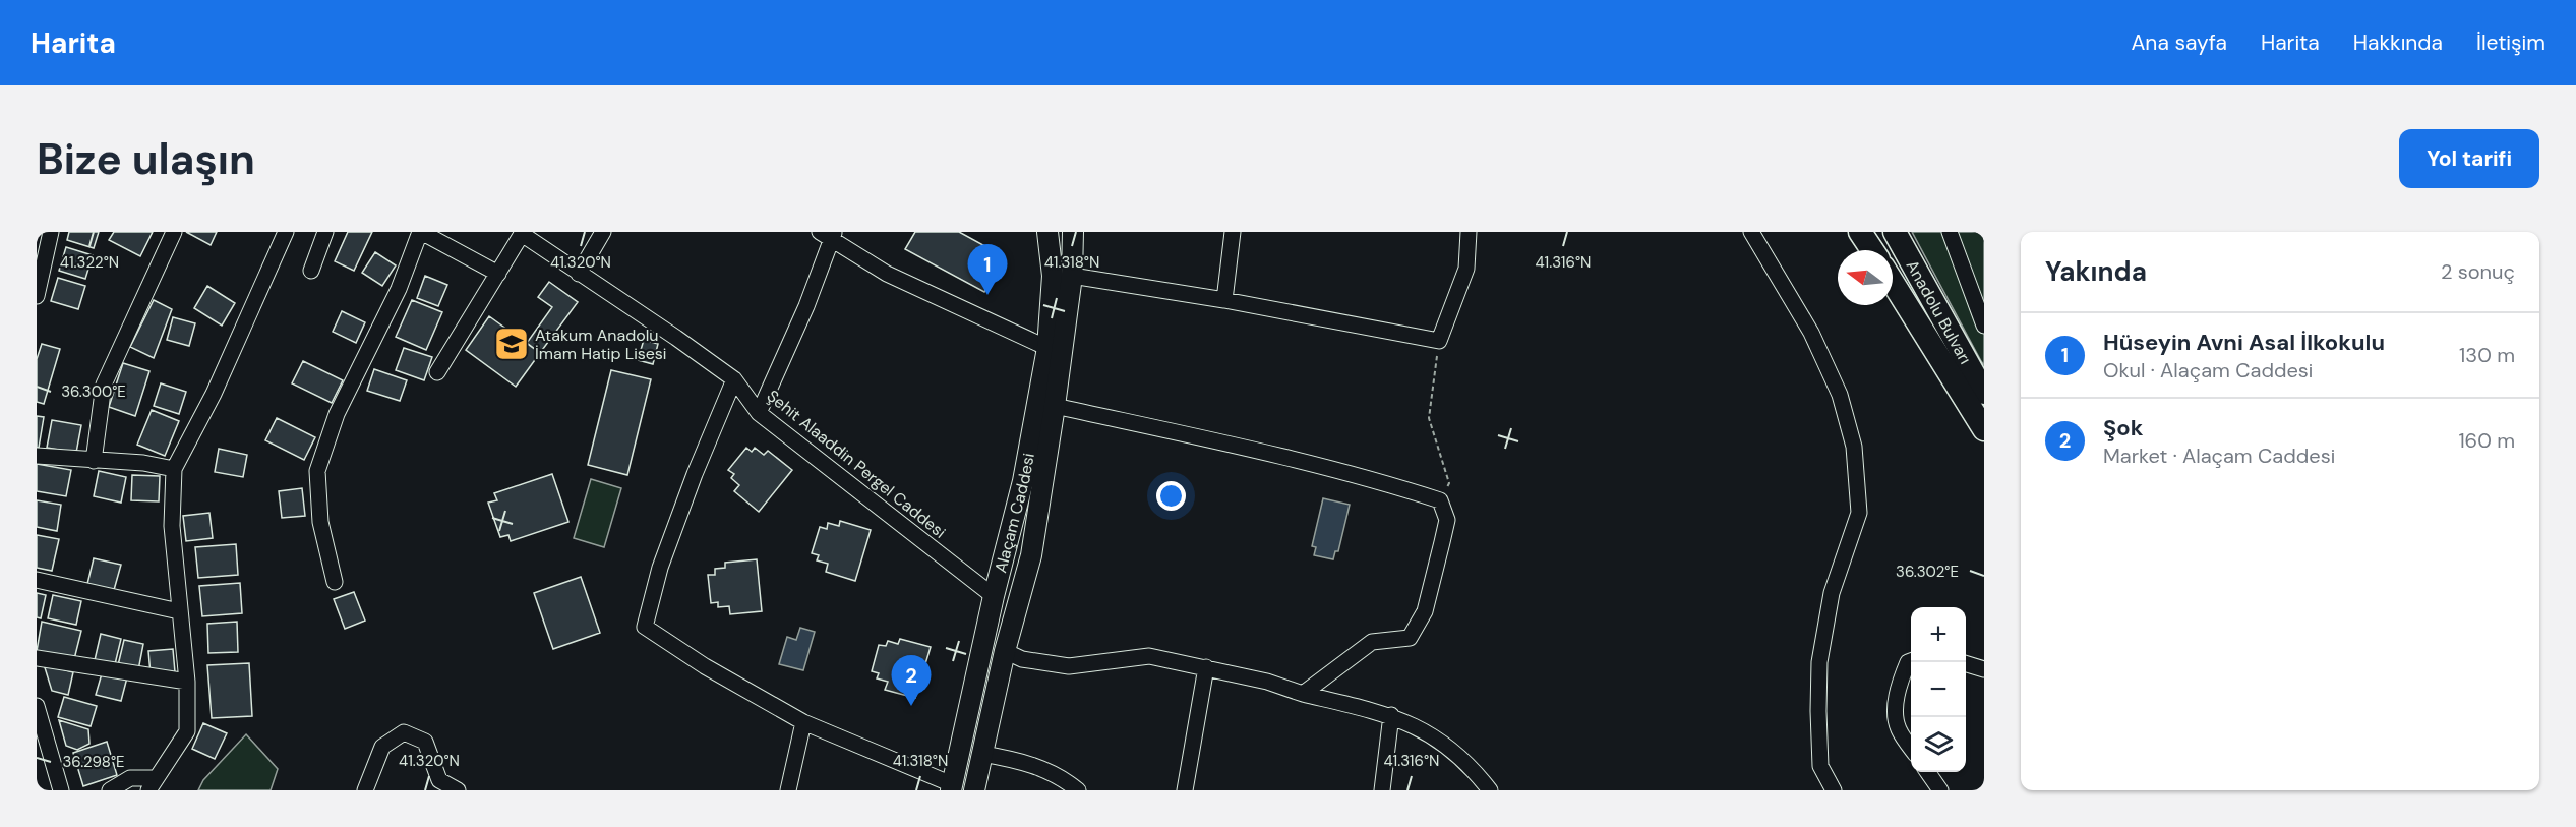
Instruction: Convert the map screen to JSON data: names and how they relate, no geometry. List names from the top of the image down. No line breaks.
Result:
{"streets":{"highway":["Anadolu Bulvarı"],"main road":["Alaçam Caddesi"],"street":["Şehit Alaaddin Pergel Caddesi"]},"crossings":[["Şehit Alaaddin Pergel Caddesi","Alaçam Caddesi"]],"places":{"school or university":["Atakum Anadolu İmam Hatip Lisesi"]},"north":"left","page":{"header":"Harita","nav":["Ana sayfa","Harita","Hakkında","İletişim"],"buttons":"Yol tarifi","title":"Bize ulaşın","heading":["Yakında","2 sonuç"],"pins":["1","2"],"list":[{"mark":"1","name":"Hüseyin Avni Asal İlkokulu","note":"Okul · Alaçam Caddesi","value":"130 m"},{"mark":"2","name":"Şok","note":"Market · Alaçam Caddesi","value":"160 m"}],"map_buttons":["+","−"]},"coordinates":["41.322°N","41.320°N","41.318°N","41.316°N","36.300°E","36.302°E","36.298°E"]}
